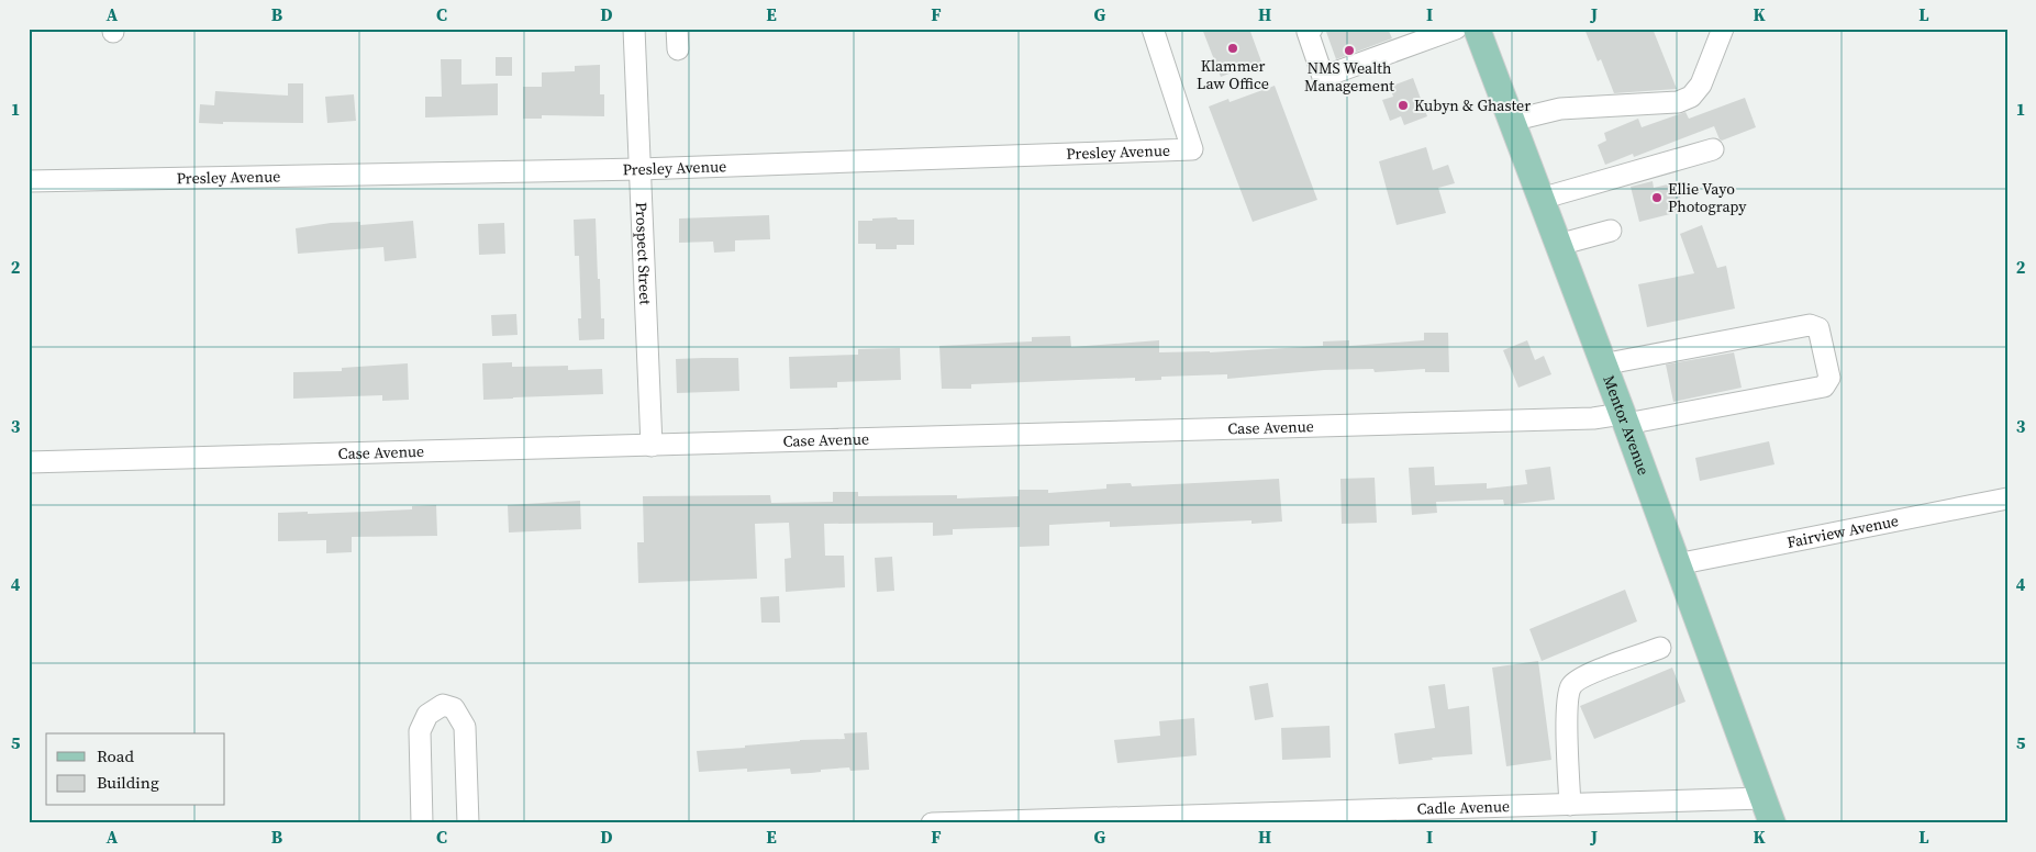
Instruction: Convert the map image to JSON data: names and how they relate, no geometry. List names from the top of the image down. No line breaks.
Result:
{"streets":{"main road":["Mentor Avenue"],"street":["Presley Avenue","Prospect Street","Case Avenue","Fairview Avenue","Cadle Avenue"]},"crossings":[["Presley Avenue","Prospect Street"],["Prospect Street","Case Avenue"],["Mentor Avenue","Case Avenue"],["Mentor Avenue","Fairview Avenue"],["Mentor Avenue","Cadle Avenue"]],"places":["Klammer Law Office","NMS Wealth Management","Kubyn & Ghaster","Ellie Vayo Photograpy"],"legend":["Road","Building"],"grid":{"columns":["A","B","C","D","E","F","G","H","I","J","K","L"],"rows":["1","2","3","4","5"]}}
